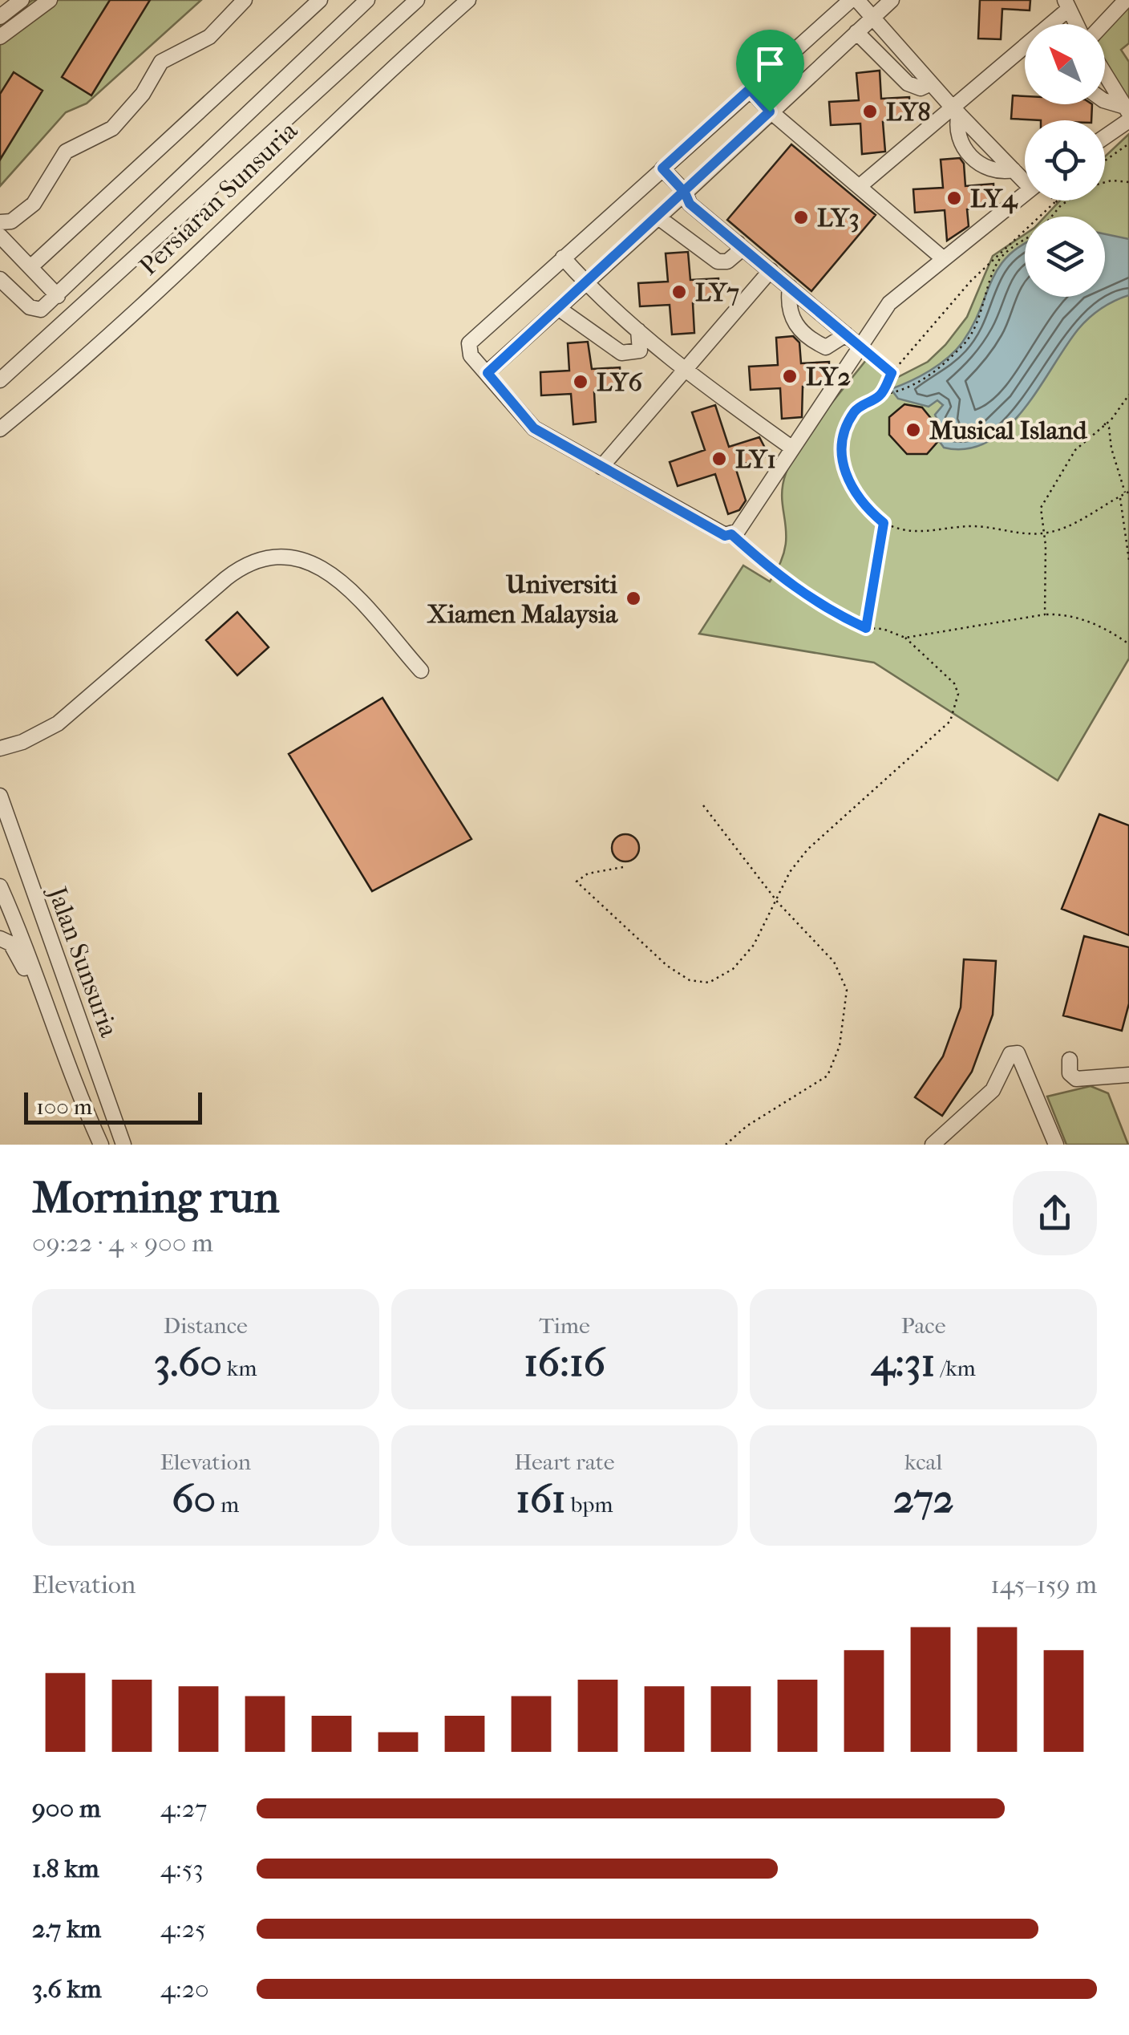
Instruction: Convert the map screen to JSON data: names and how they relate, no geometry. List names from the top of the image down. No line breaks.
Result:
{"streets":{"street":["Persiaran Sunsuria","Jalan Sunsuria"]},"places":["LY8","LY4","LY3","LY7","LY2","LY6","Musical Island","LY1","Universiti Xiamen Malaysia"],"scale_bar":"100 m","north":"top left","page":{"scale":"100 m","heading":["Morning run","09:22 · 4 × 900 m"],"stats":[["Distance","3.60 km"],["Time","16:16"],["Pace","4:31 /km"],["Elevation","60 m"],["Heart rate","161 bpm"],["kcal","272"]],"chart":["Elevation","145–159 m"],"list":[{"name":"900 m","note":"4:27"},{"name":"1.8 km","note":"4:53"},{"name":"2.7 km","note":"4:25"},{"name":"3.6 km","note":"4:20"}]}}
